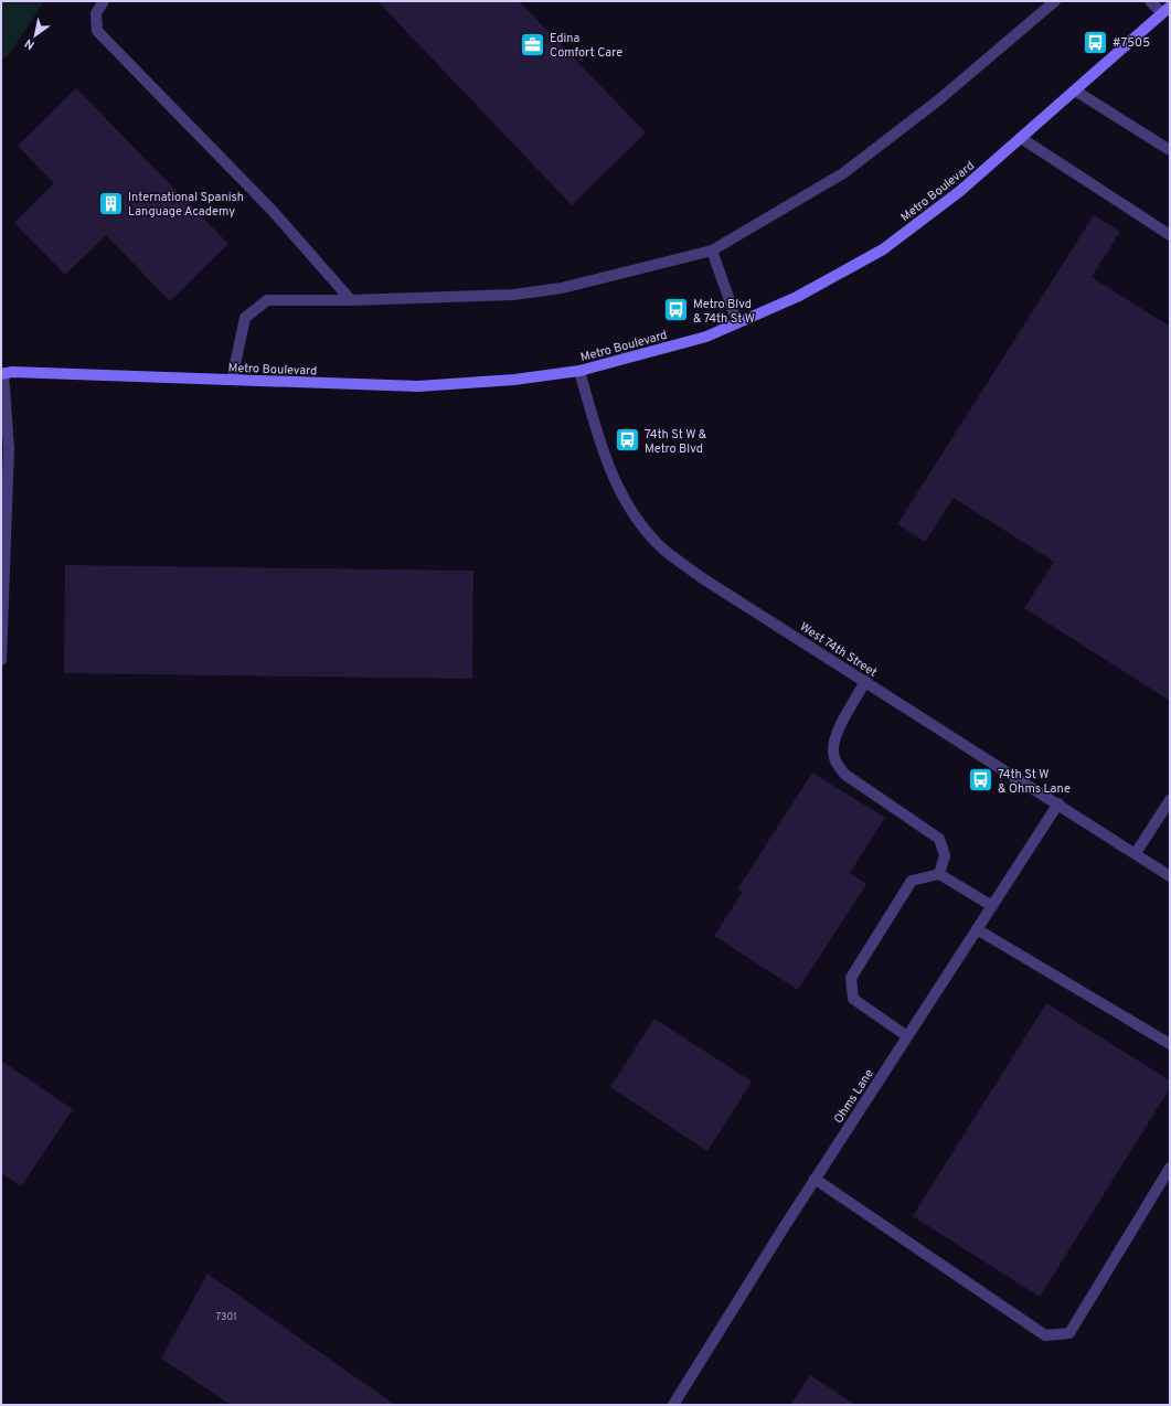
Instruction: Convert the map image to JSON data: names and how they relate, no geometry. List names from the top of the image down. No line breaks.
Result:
{"streets":{"street":["Metro Boulevard","West 74th Street","Ohms Lane"]},"crossings":[["Metro Boulevard","West 74th Street"],["West 74th Street","Ohms Lane"]],"places":{"bus stop":["#7505","Metro Blvd & 74th St W","74th St W & Metro Blvd","74th St W & Ohms Lane"],"office":["Edina Comfort Care"],"building":["International Spanish Language Academy"]},"house_numbers":["7301"],"north":"bottom left"}
